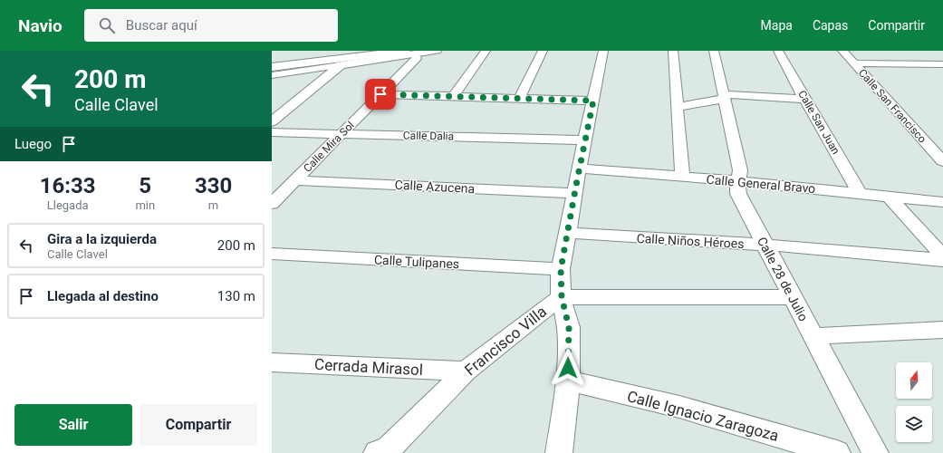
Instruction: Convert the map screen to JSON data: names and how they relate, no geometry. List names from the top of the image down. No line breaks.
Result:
{"streets":{"street":["Calle San Francisco","Calle San Juan","Calle Dalia","Calle Mira Sol","Calle General Bravo","Calle Azucena","Calle Niños Héroes","Calle Tulipanes","Calle 28 de Julio","Francisco Villa","Cerrada Mirasol","Calle Ignacio Zaragoza"]},"crossings":[["Calle San Juan","Calle General Bravo"],["Calle Dalia","Calle Mira Sol"],["Calle Mira Sol","Calle Azucena"],["Calle General Bravo","Calle 28 de Julio"],["Calle Niños Héroes","Calle 28 de Julio"],["Francisco Villa","Cerrada Mirasol"]],"north":"top","page":{"header":"Navio","search":"Buscar aquí","nav":["Mapa","Capas","Compartir"],"turn":["200 m","Calle Clavel"],"then":"Luego","eta":["16:33","Llegada","5","min","330","m"],"list":[{"name":"Gira a la izquierda","note":"Calle Clavel","value":"200 m"},{"name":"Llegada al destino","value":"130 m"}],"buttons":["Salir","Compartir"]}}
